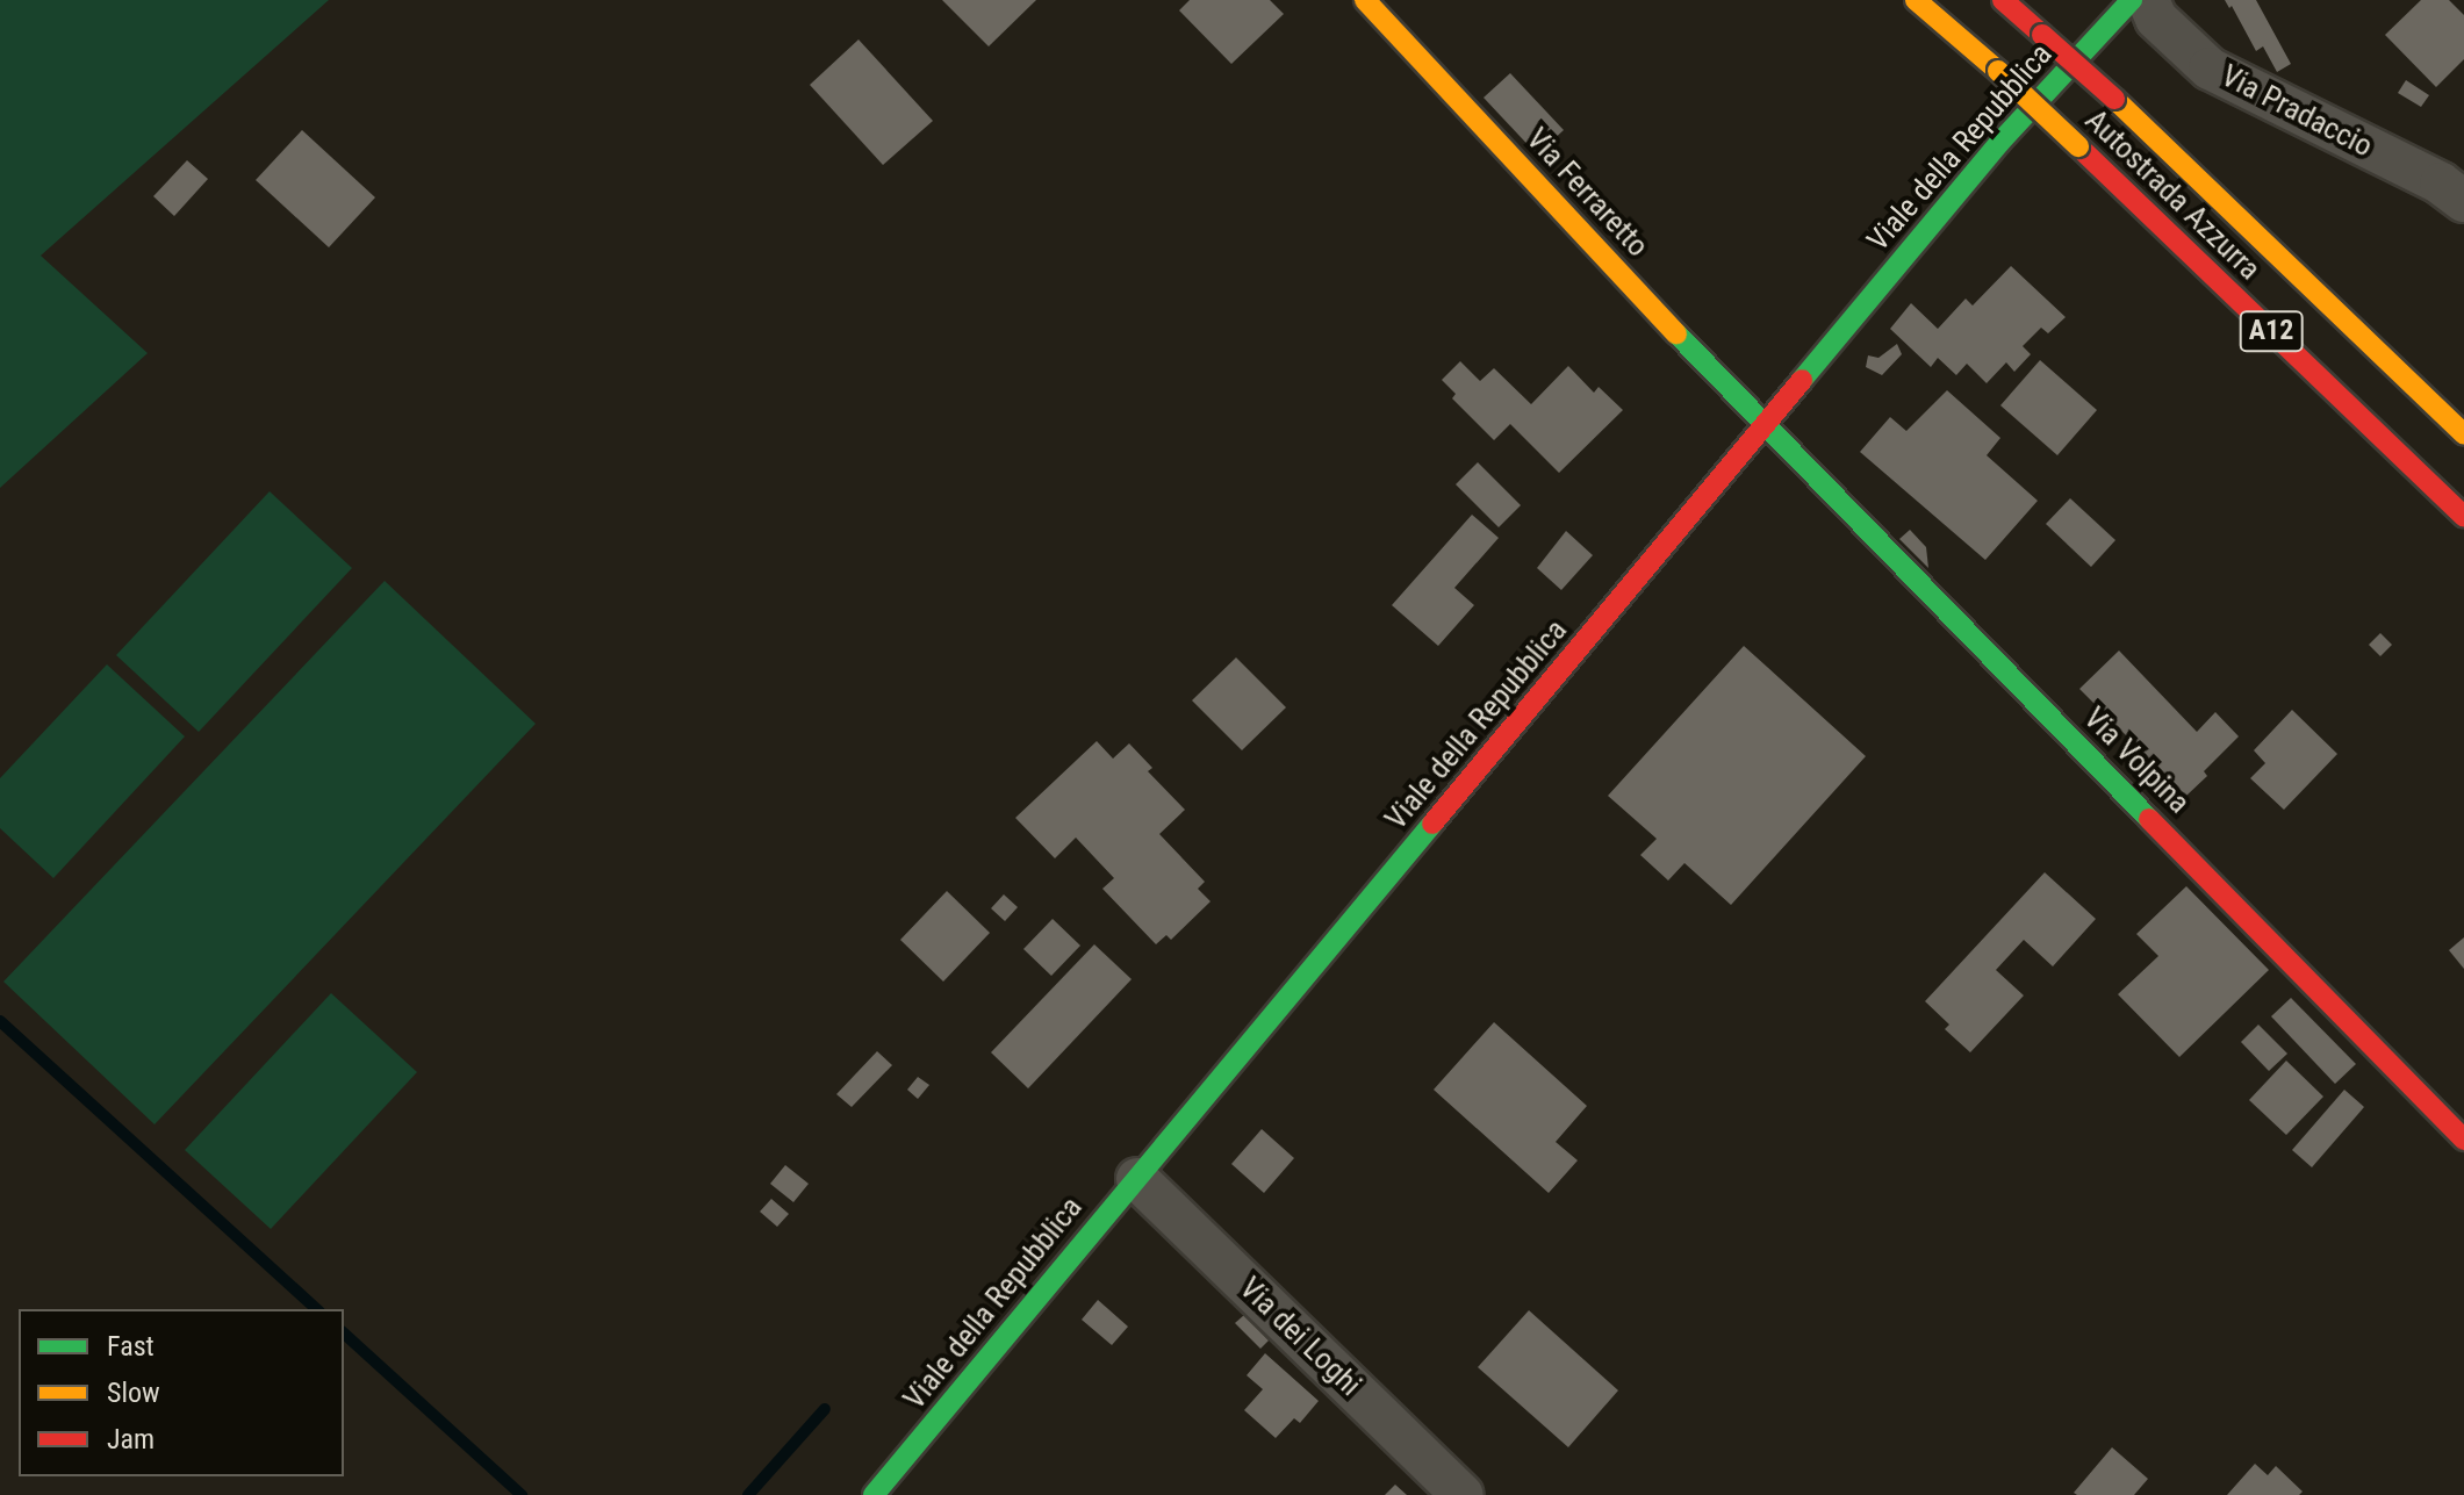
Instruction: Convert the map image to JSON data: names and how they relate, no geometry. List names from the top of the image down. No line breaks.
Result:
{"streets":{"main road":["Viale della Repubblica","Via Ferraretto","Autostrada Azzurra","A12","Via Volpina"],"street":["Via Pradaccio","Via dei Loghi"]},"crossings":[["Viale della Repubblica","Via Ferraretto"],["Viale della Repubblica","Via Volpina"],["Viale della Repubblica","Via dei Loghi"],["Via Ferraretto","Via Volpina"]],"legend":["Fast","Slow","Jam"]}
